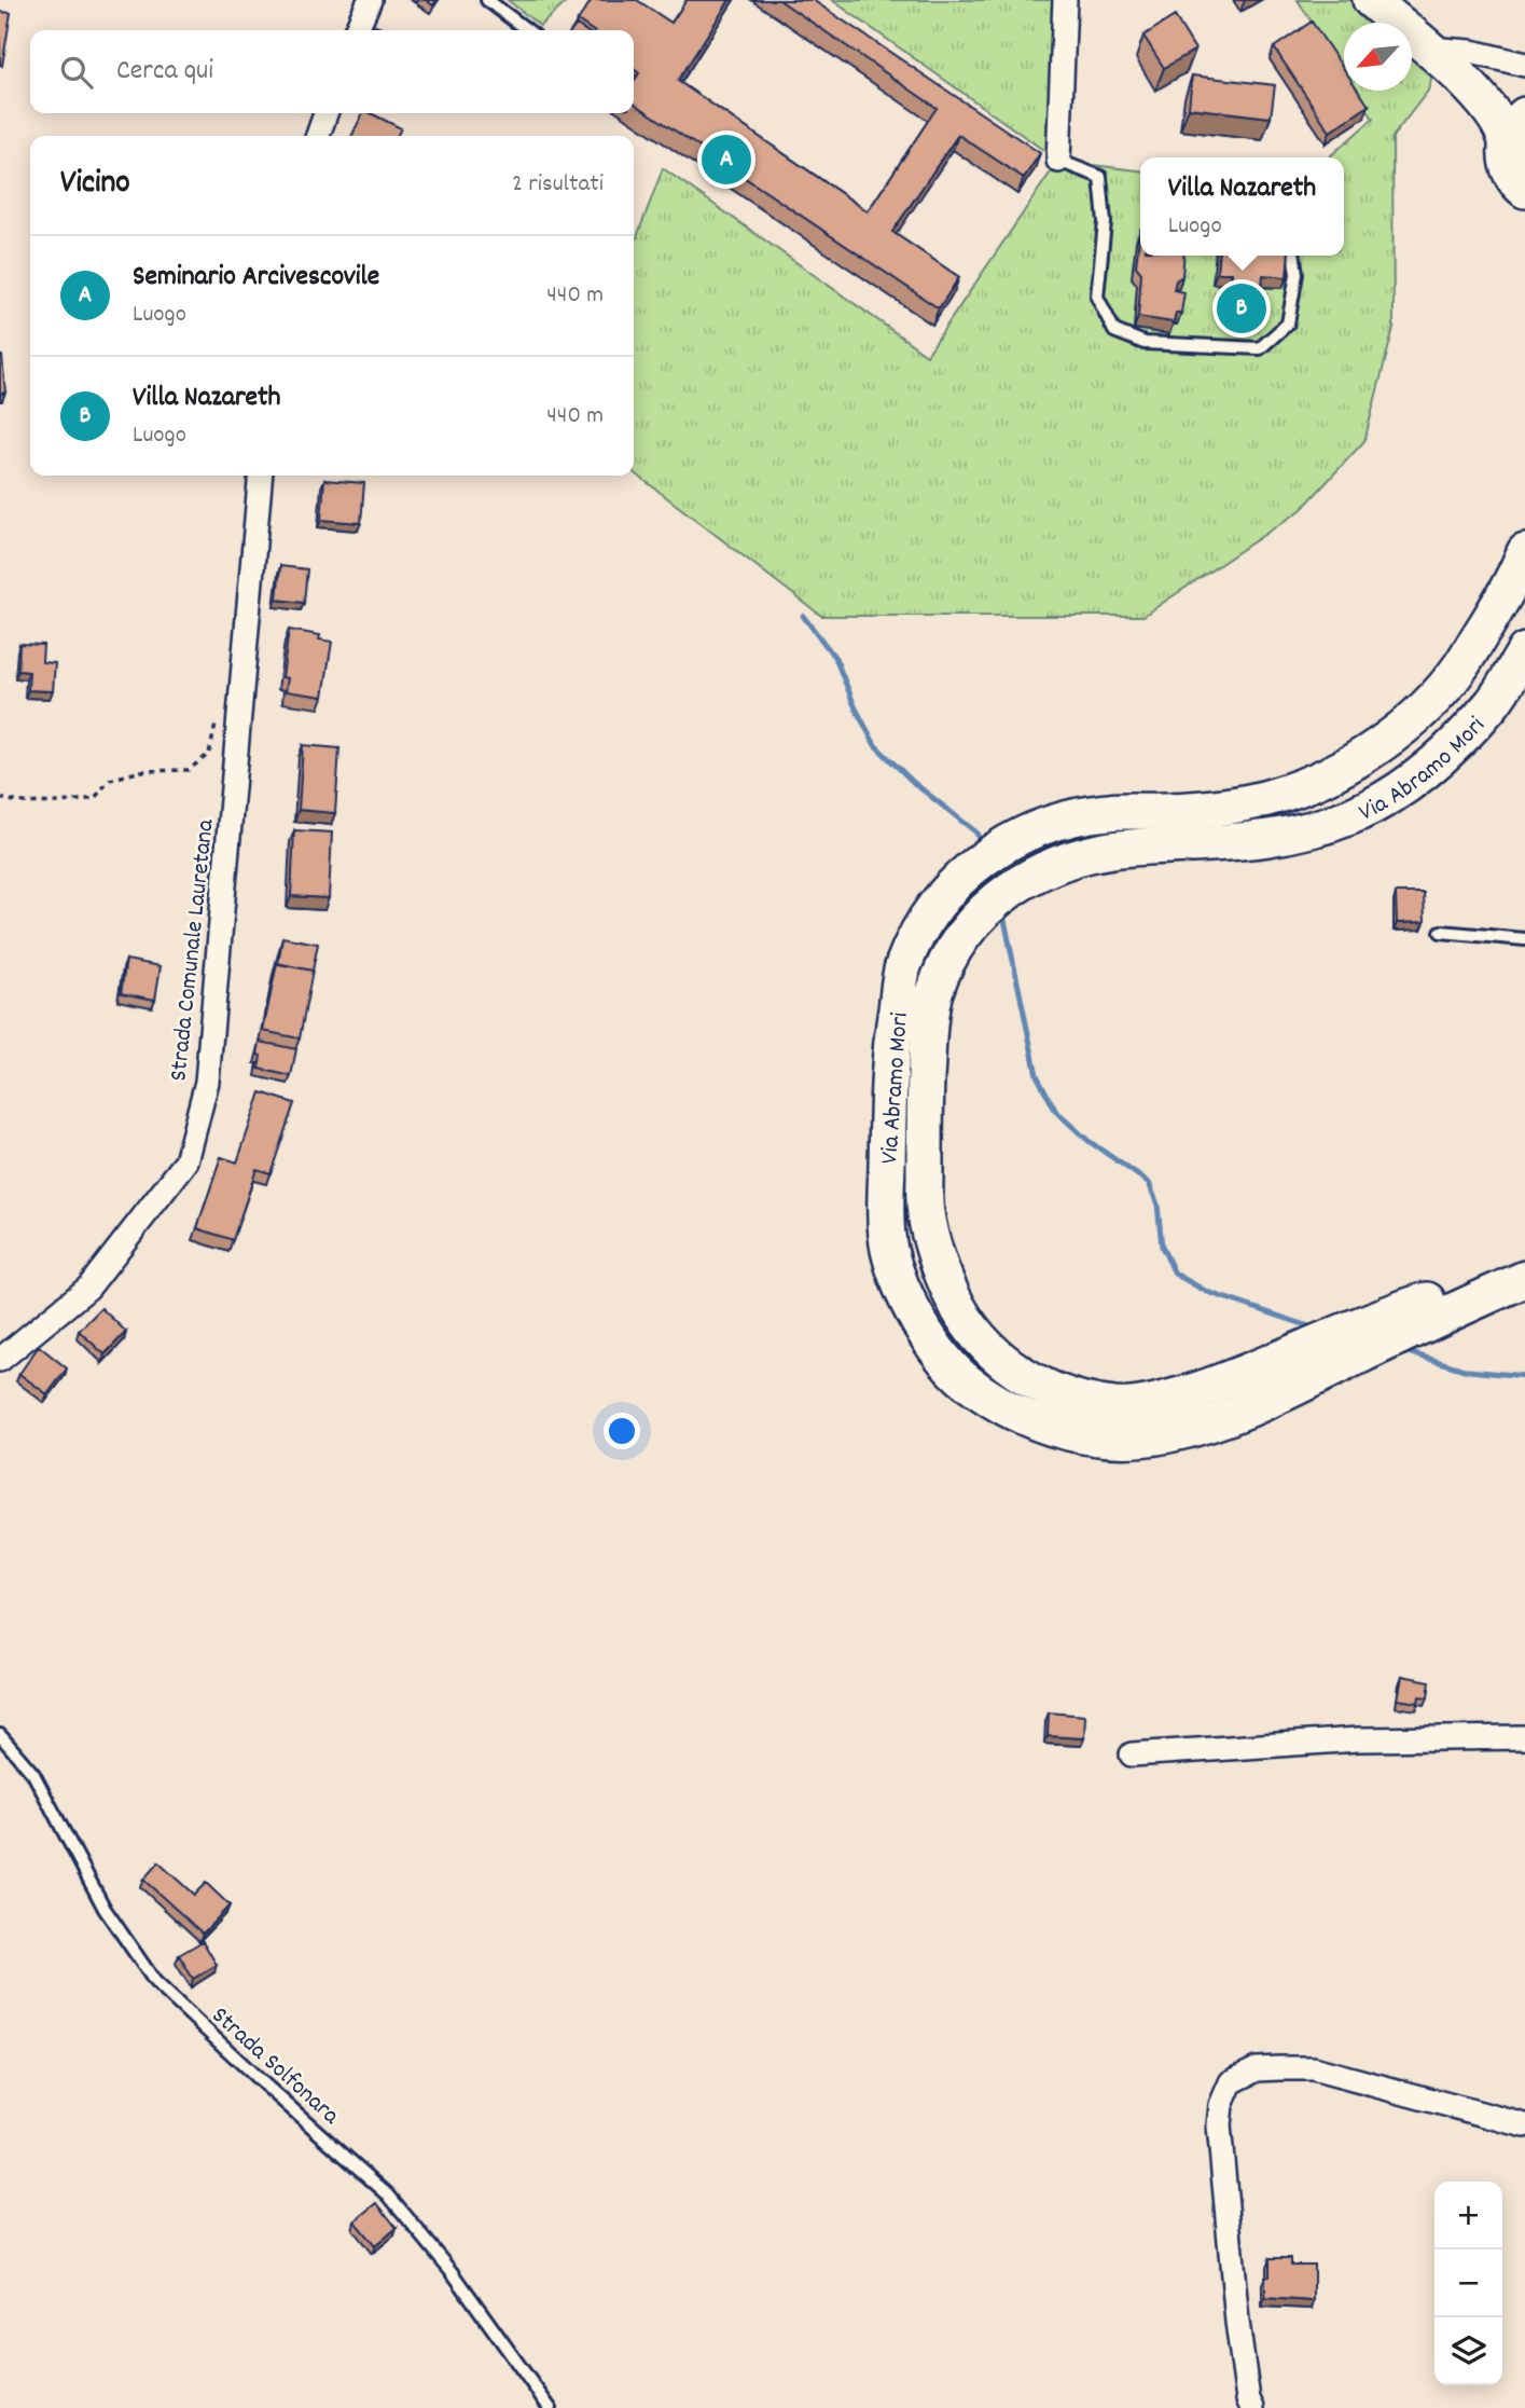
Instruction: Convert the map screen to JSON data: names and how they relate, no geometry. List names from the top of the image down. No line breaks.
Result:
{"streets":{"main road":["Via Abramo Mori"],"street":["Strada Comunale Lauretana"],"lane":["Strada Solfonara"]},"north":"bottom left","page":{"search":"Cerca qui","pins":["A","B"],"heading":["Vicino","2 risultati"],"popup":["Villa Nazareth","Luogo"],"list":[{"mark":"A","name":"Seminario Arcivescovile","note":"Luogo","value":"440 m"},{"mark":"B","name":"Villa Nazareth","note":"Luogo","value":"440 m"}],"map_buttons":["+","−"]}}
